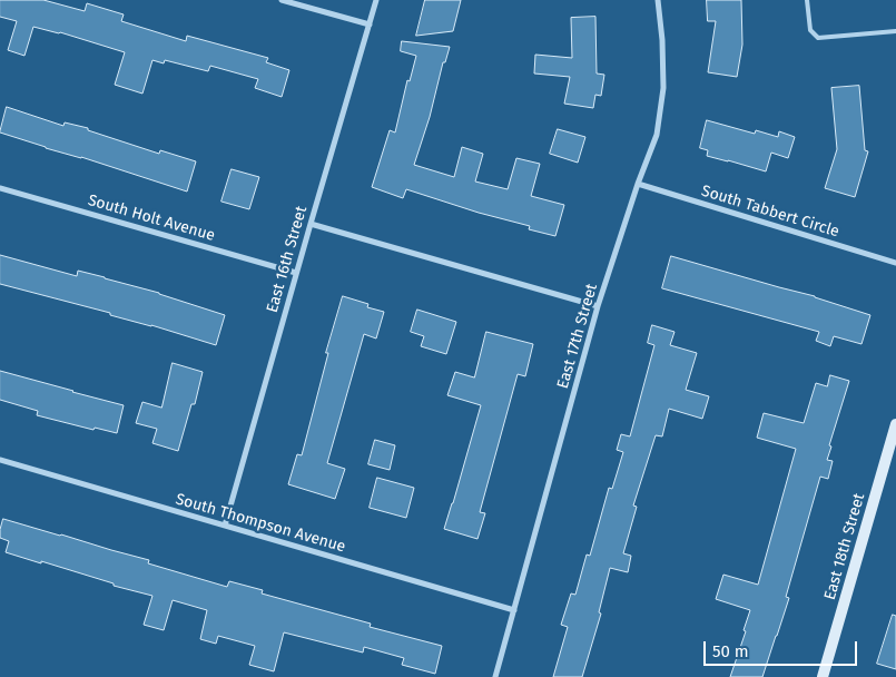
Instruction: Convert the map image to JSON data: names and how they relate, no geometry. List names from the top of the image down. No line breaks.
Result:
{"streets":{"street":["South Tabbert Circle","South Holt Avenue","East 16th Street","East 17th Street","South Thompson Avenue","East 18th Street"]},"crossings":[["South Tabbert Circle","East 17th Street"],["South Holt Avenue","East 16th Street"],["East 16th Street","South Thompson Avenue"],["East 17th Street","South Thompson Avenue"]],"scale_bar":"50 m"}
